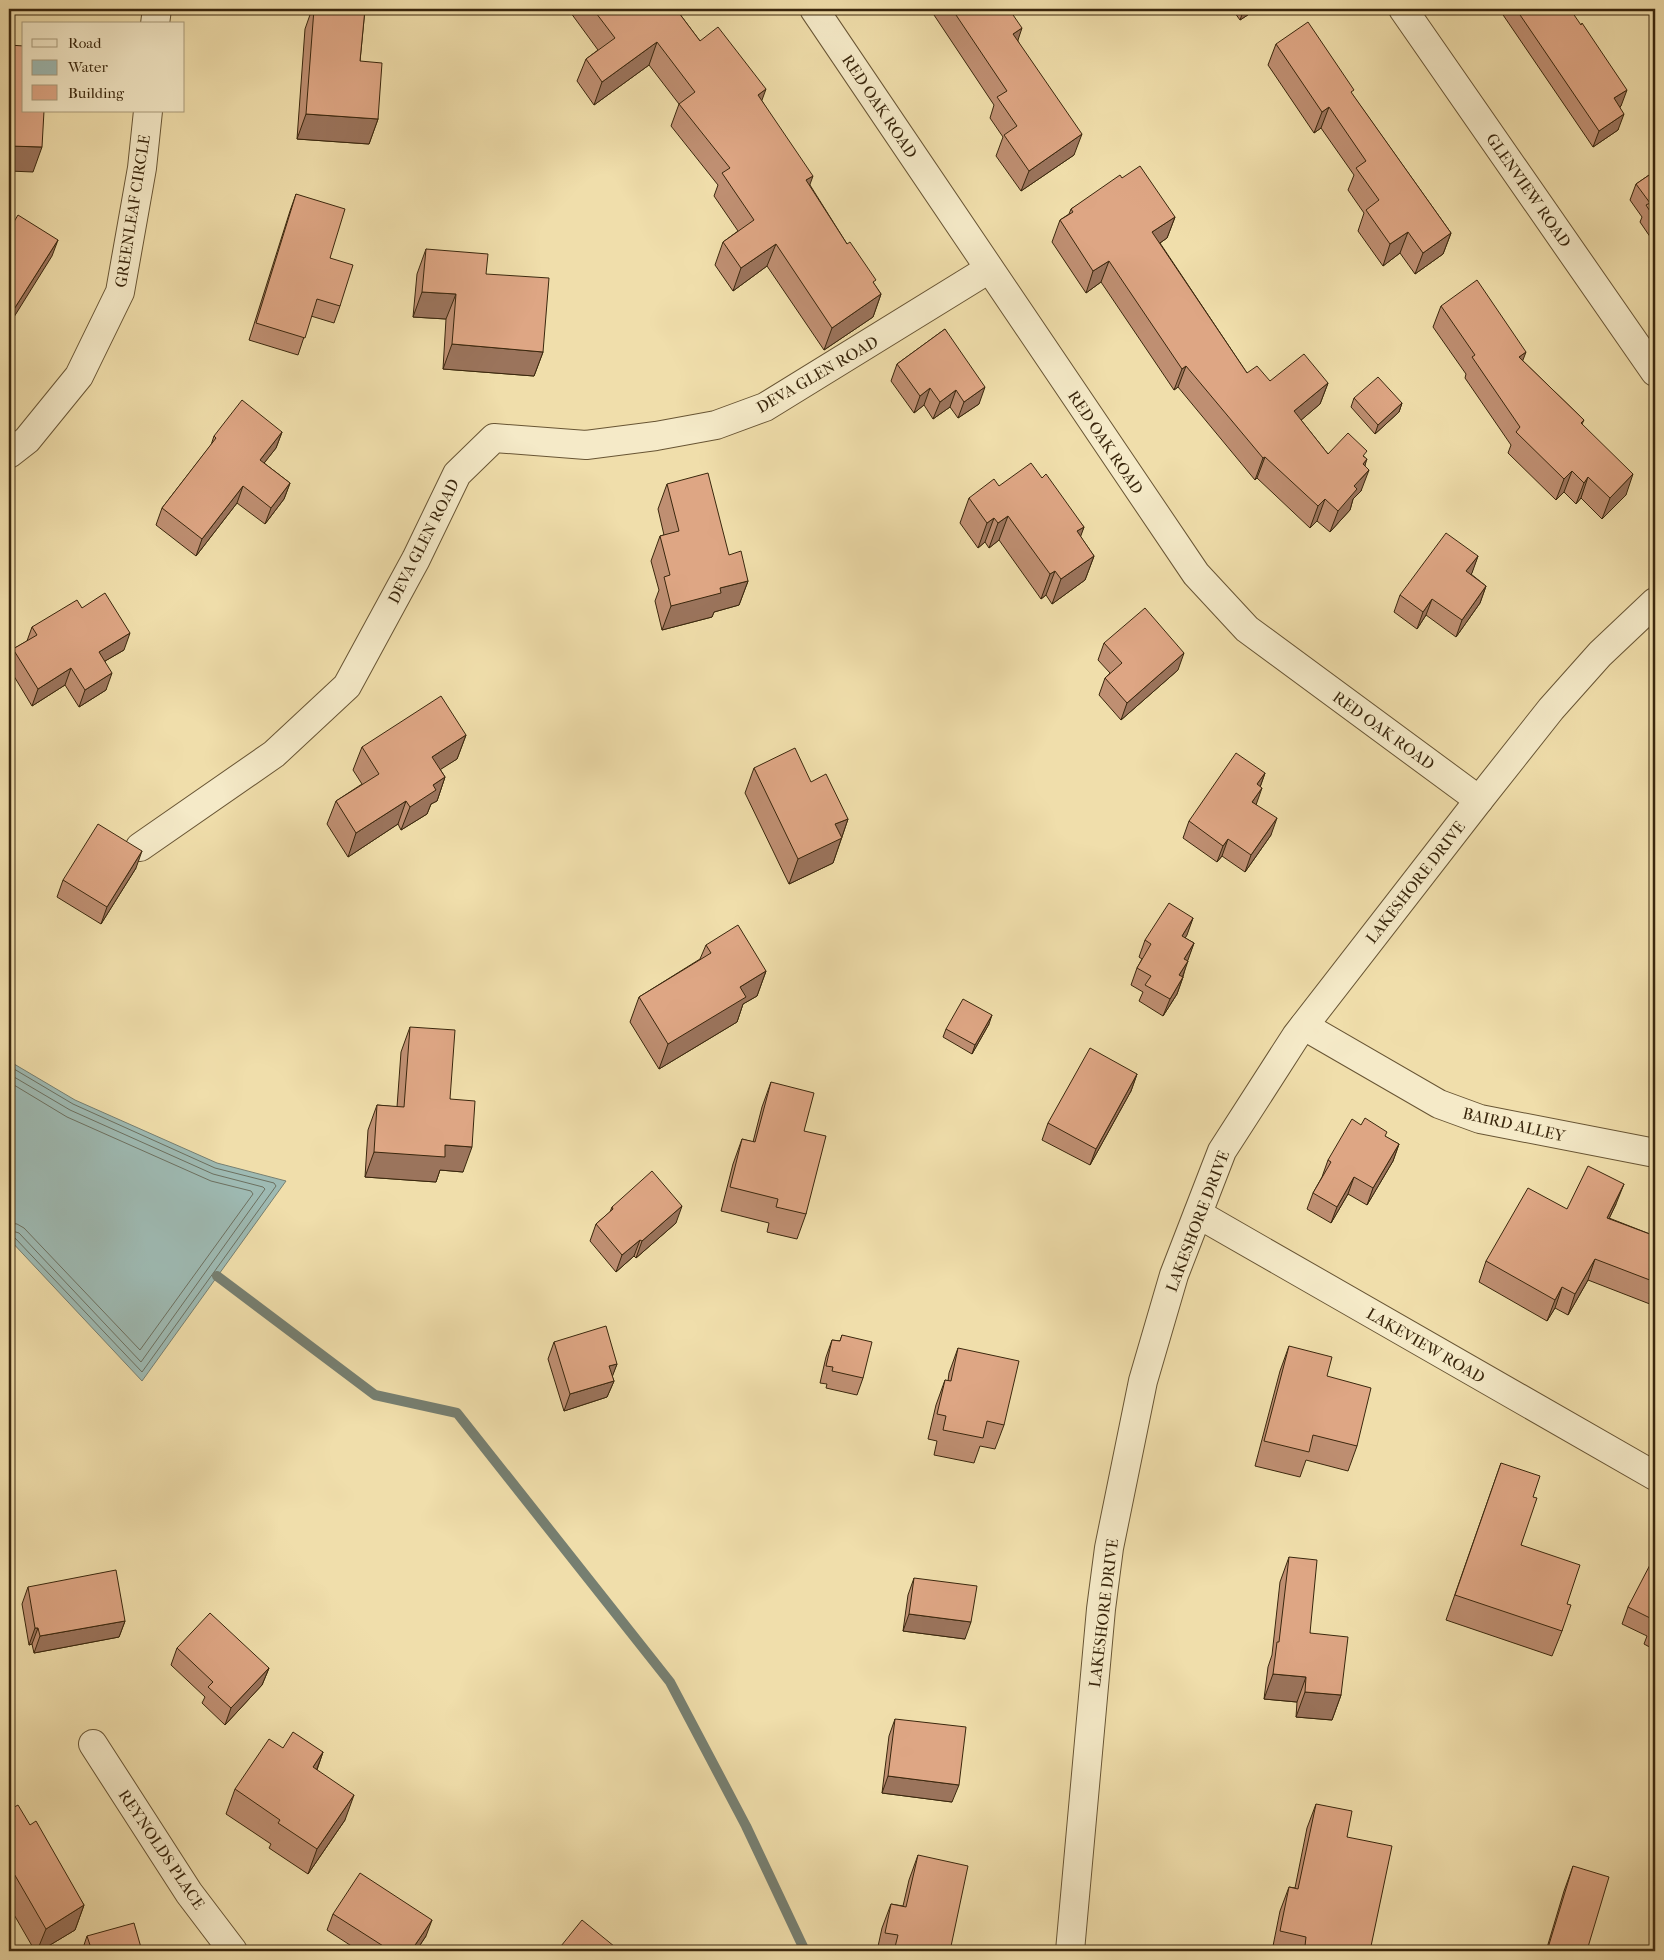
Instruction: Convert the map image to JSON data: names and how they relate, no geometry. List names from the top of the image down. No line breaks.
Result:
{"streets":{"street":["RED OAK ROAD","GLENVIEW ROAD","GREENLEAF CIRCLE","DEVA GLEN ROAD","LAKESHORE DRIVE","BAIRD ALLEY","LAKEVIEW ROAD","REYNOLDS PLACE"]},"crossings":[["RED OAK ROAD","DEVA GLEN ROAD"],["RED OAK ROAD","LAKESHORE DRIVE"],["LAKESHORE DRIVE","BAIRD ALLEY"],["LAKESHORE DRIVE","LAKEVIEW ROAD"]],"legend":["Road","Water","Building"]}
